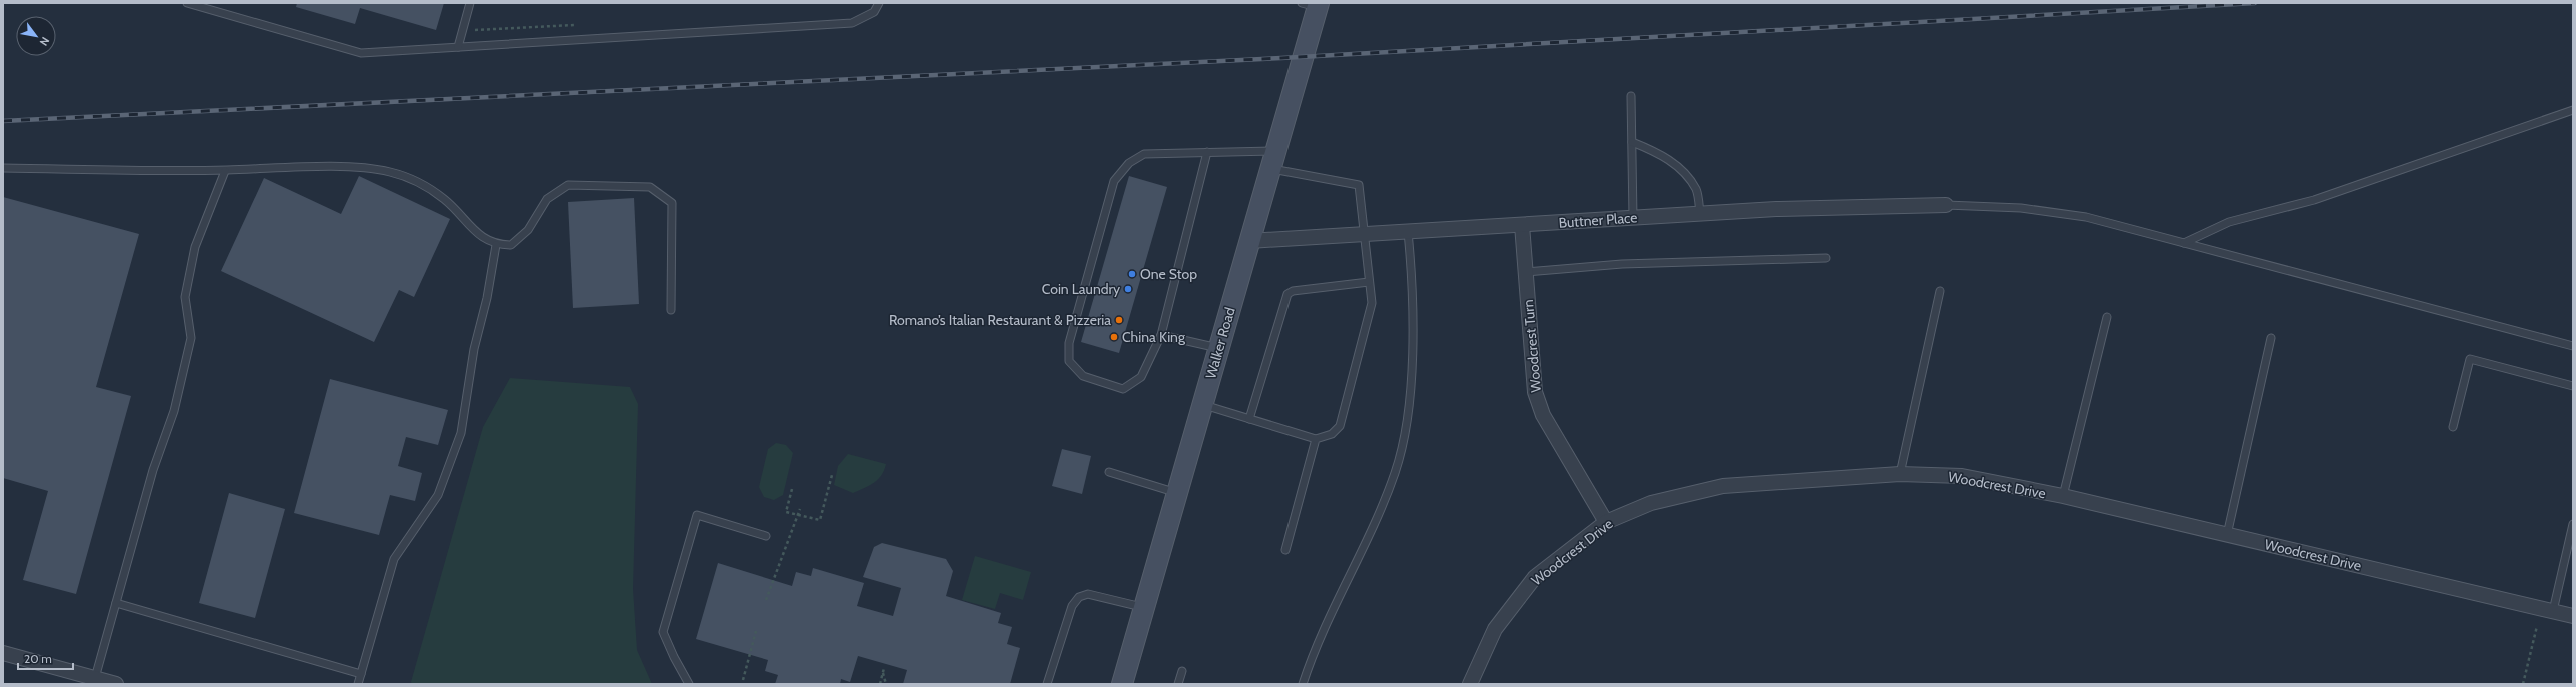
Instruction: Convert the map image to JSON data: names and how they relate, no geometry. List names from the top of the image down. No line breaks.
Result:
{"streets":{"street":["Buttner Place","Walker Road","Woodcrest Turn","Woodcrest Drive"]},"crossings":[["Buttner Place","Walker Road"],["Buttner Place","Woodcrest Turn"],["Woodcrest Turn","Woodcrest Drive"]],"places":["One Stop","Coin Laundry","Romano’s Italian Restaurant & Pizzeria","China King"],"scale_bar":"20 m","north":"bottom right"}
